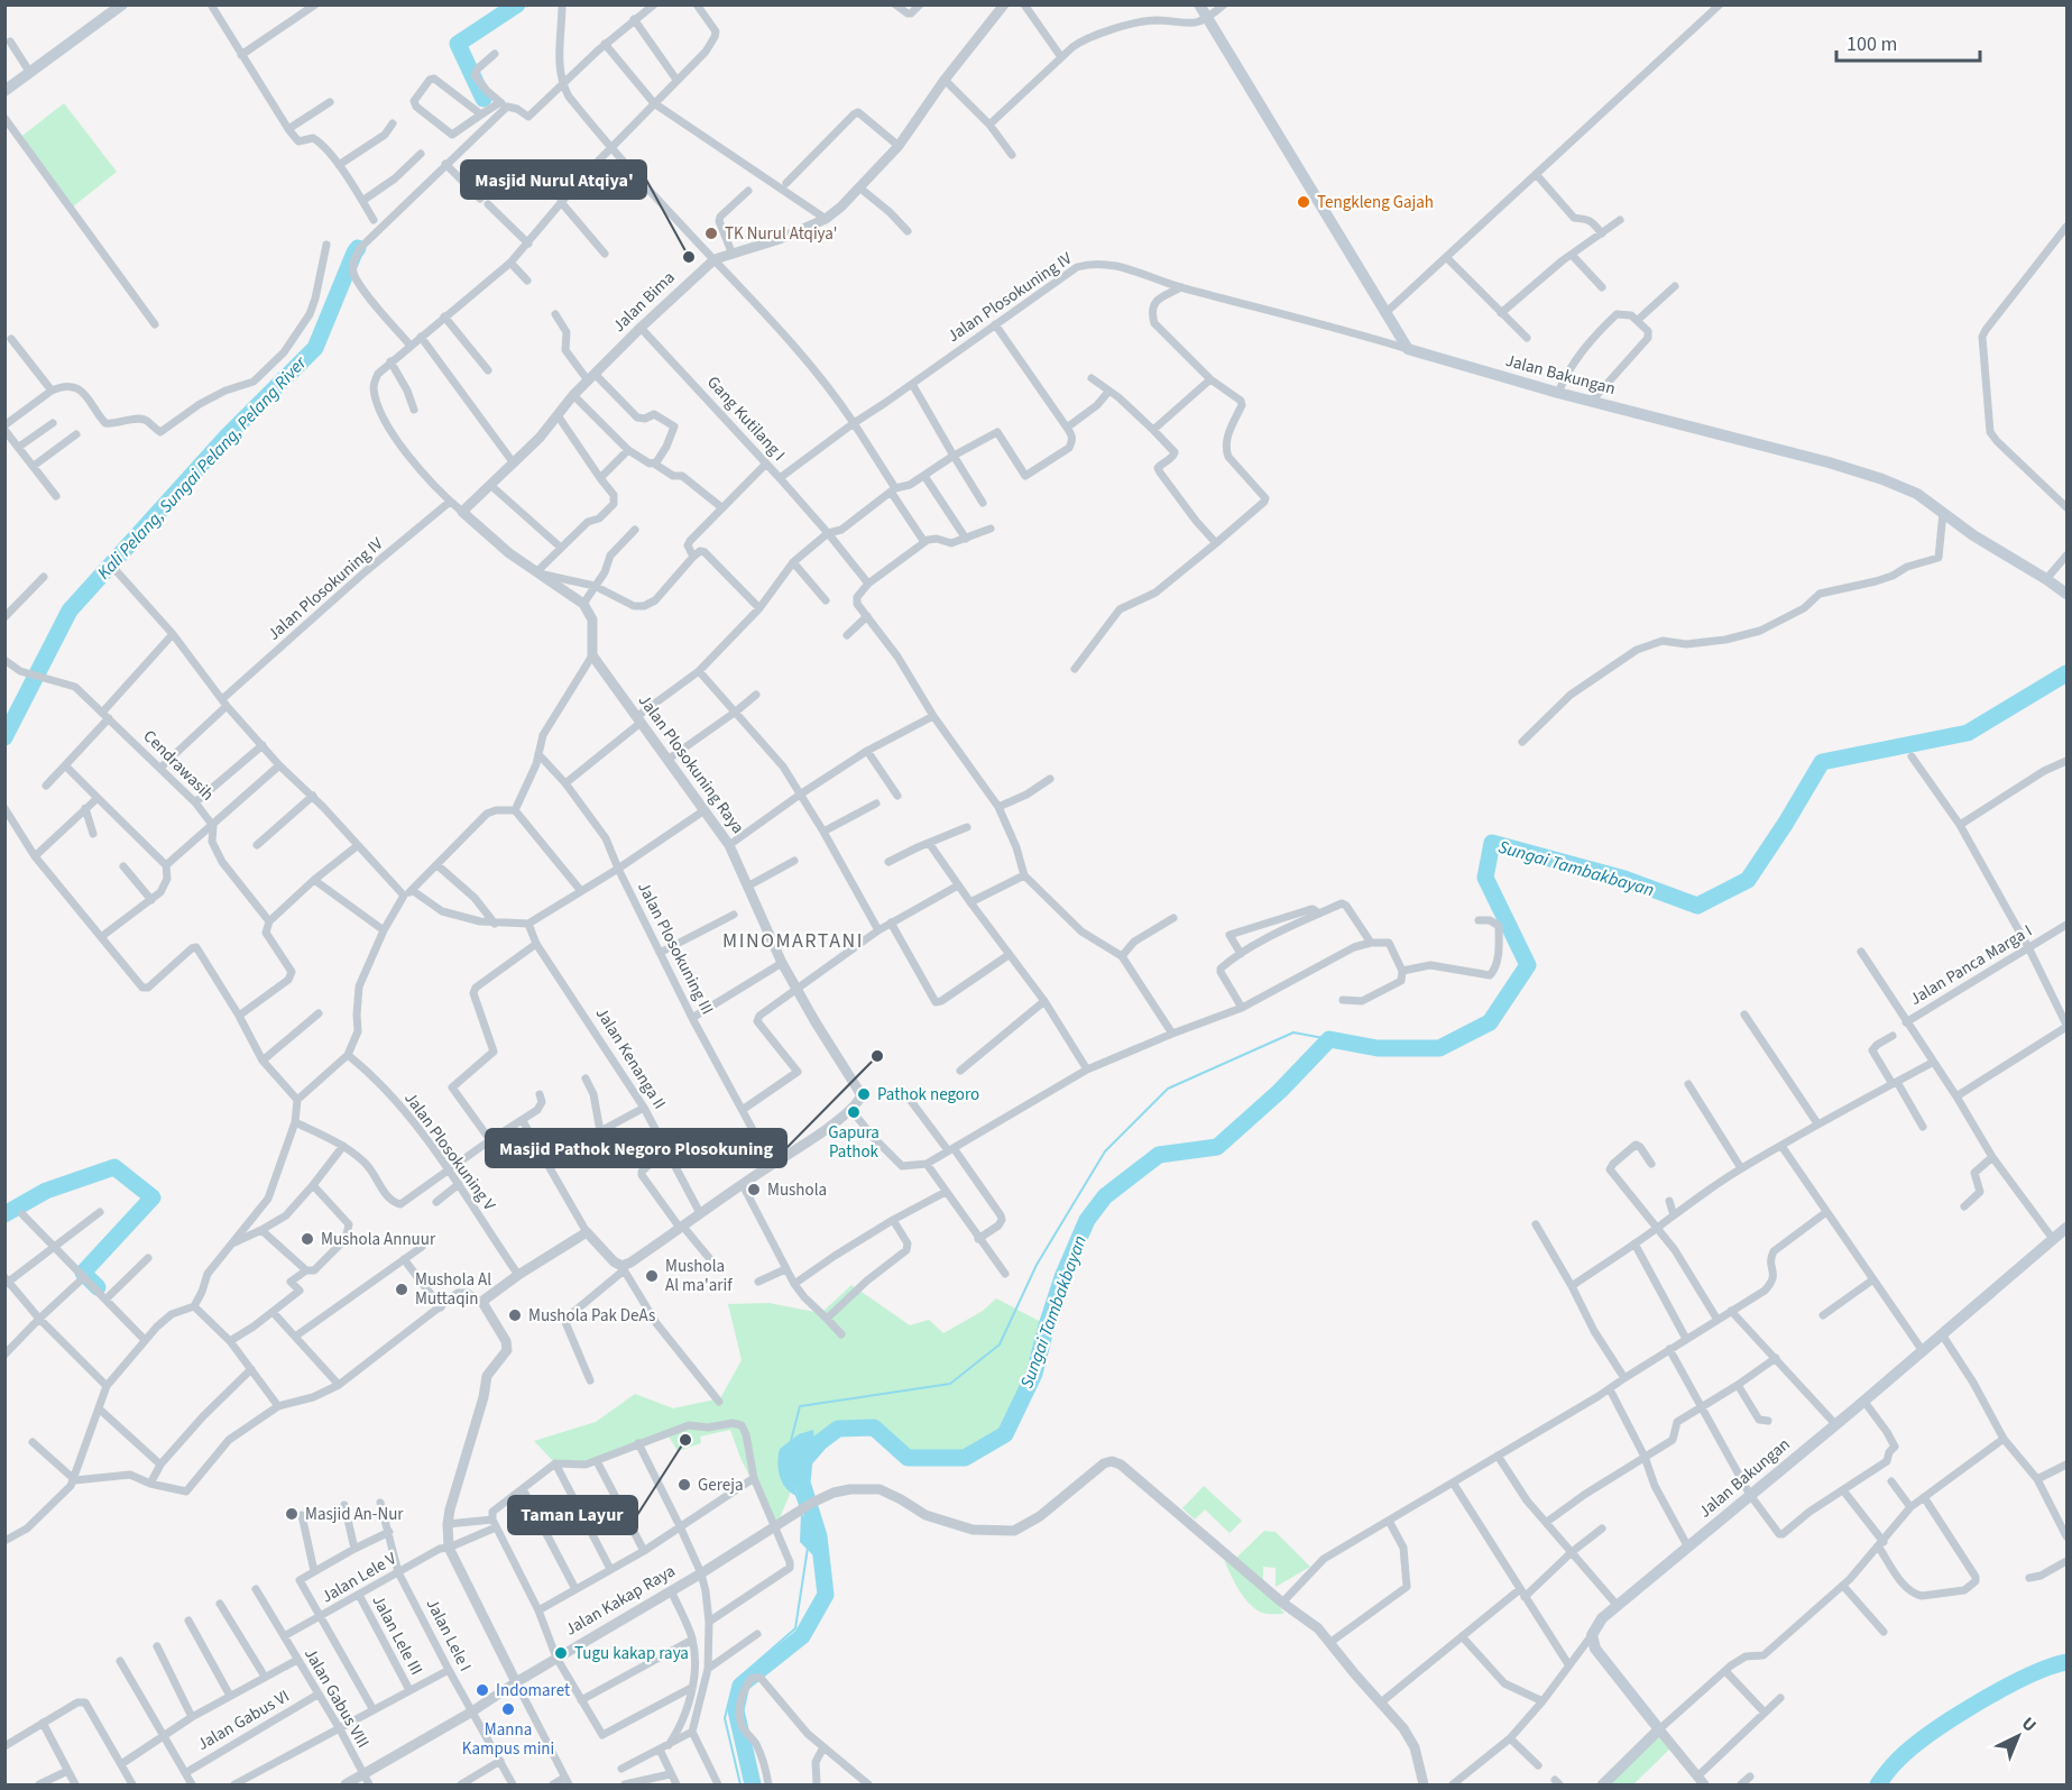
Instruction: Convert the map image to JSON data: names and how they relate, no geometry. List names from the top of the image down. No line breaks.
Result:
{"streets":{"main road":["Jalan Bakungan"],"street":["Jalan Plosokuning IV","Jalan Bima","Gang Kutilang I","Jalan Plosokuning Raya","Cendrawasih","Jalan Plosokuning III","Jalan Panca Marga I","Jalan Kenanga II","Jalan Plosokuning V","Jalan Lele V","Jalan Kakap Raya","Jalan Lele III","Jalan Lele I","Jalan Gabus VIII","Jalan Gabus VI"]},"crossings":[["Jalan Plosokuning IV","Jalan Bakungan"],["Jalan Plosokuning IV","Gang Kutilang I"],["Jalan Plosokuning IV","Cendrawasih"],["Jalan Bima","Gang Kutilang I"],["Jalan Bakungan","Jalan Panca Marga I"],["Jalan Lele V","Jalan Lele III"],["Jalan Lele V","Jalan Lele I"],["Jalan Lele V","Jalan Gabus VIII"],["Jalan Kakap Raya","Jalan Lele I"],["Jalan Kakap Raya","Jalan Gabus VIII"],["Jalan Gabus VIII","Jalan Gabus VI"]],"districts":["MINOMARTANI"],"water":["Kali Pelang, Sungai Pelang, Pelang River","Sungai Tambakbayan"],"places":["Tengkleng Gajah","TK Nurul Atqiya'","Masjid Nurul Atqiya'","Masjid Pathok Negoro Plosokuning","Pathok negoro","Gapura Pathok","Mushola","Mushola Annuur","Mushola Al ma'arif","Mushola Al Muttaqin","Mushola Pak DeAs","Taman Layur","Gereja","Masjid An-Nur","Tugu kakap raya","Indomaret","Manna Kampus mini"],"scale_bar":"100 m","north":"top right"}
